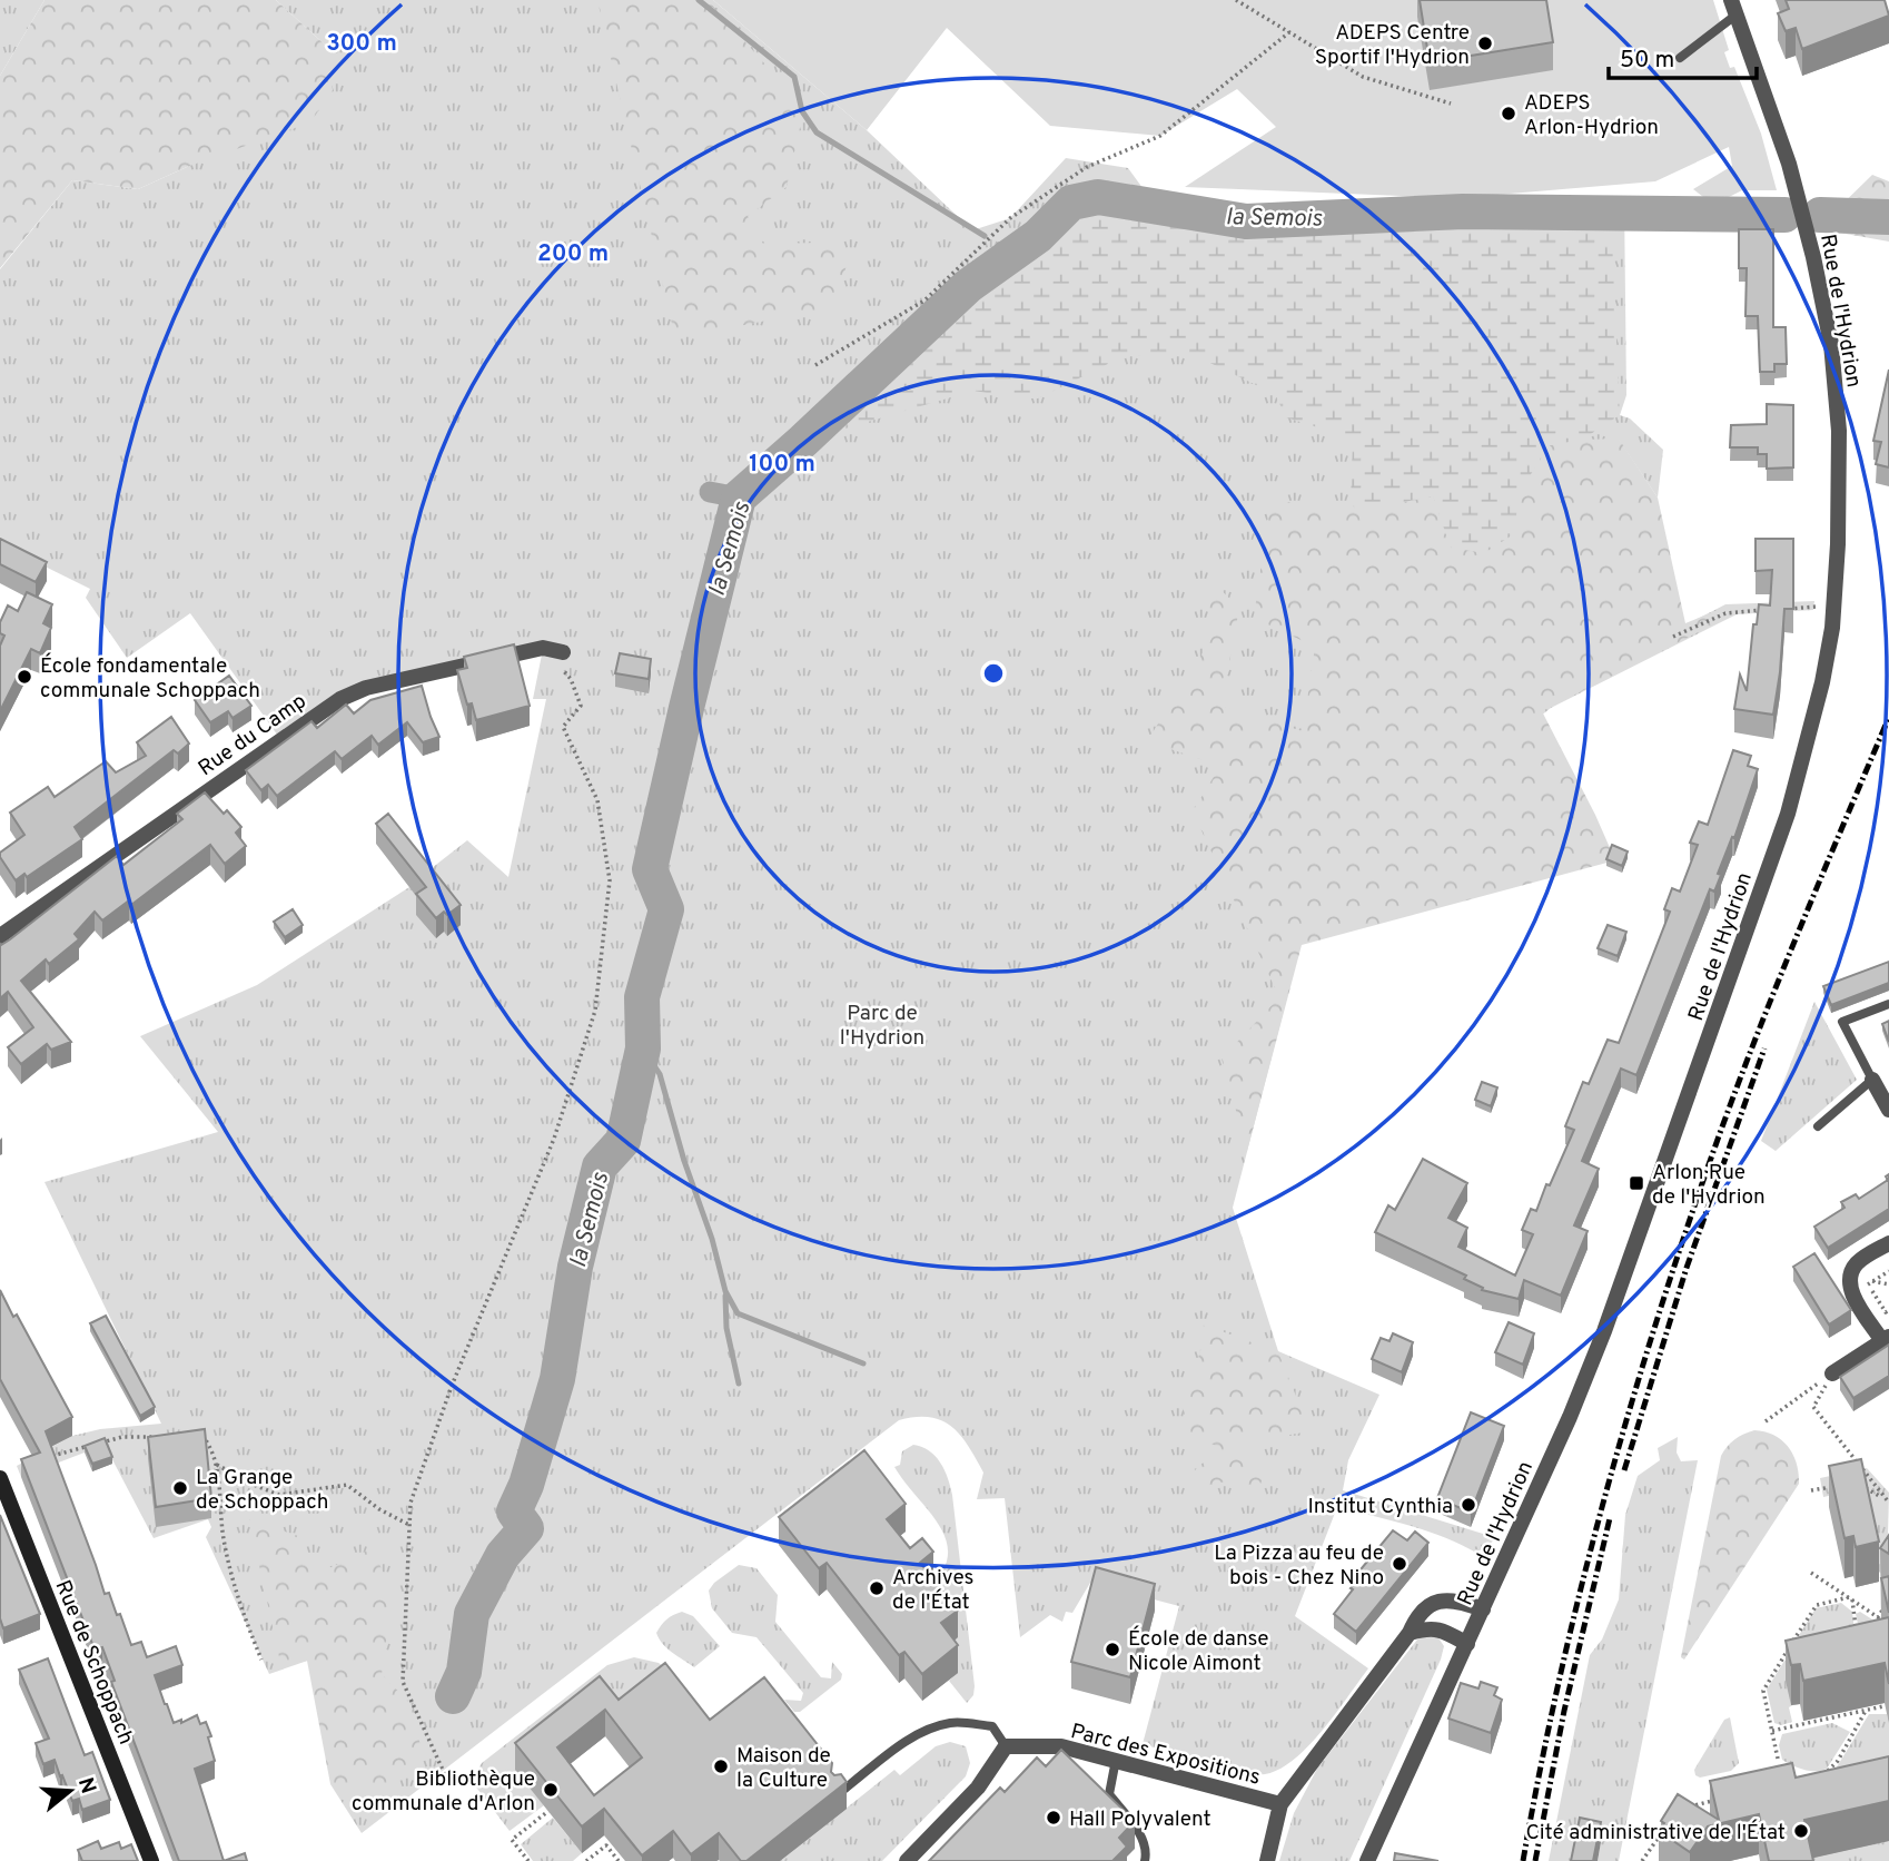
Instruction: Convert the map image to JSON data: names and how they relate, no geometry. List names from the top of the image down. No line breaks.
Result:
{"streets":{"main road":["Rue de Schoppach"],"street":["Rue de l'Hydrion","Rue du Camp","Parc des Expositions"]},"crossings":[["Rue de l'Hydrion","Parc des Expositions"]],"water":["la Semois"],"parks":["Parc de l'Hydrion"],"places":{"other":["ADEPS Centre Sportif l'Hydrion","ADEPS Arlon-Hydrion","École fondamentale communale Schoppach","La Grange de Schoppach","Institut Cynthia","La Pizza au feu de bois - Chez Nino","Archives de l'État","École de danse Nicole Aimont","Maison de la Culture","Bibliothèque communale d'Arlon","Hall Polyvalent","Cité administrative de l'État"],"transit":["Arlon Rue de l'Hydrion"]},"scale_bar":"50 m","north":"right","rings":["300 m","200 m","100 m"]}
